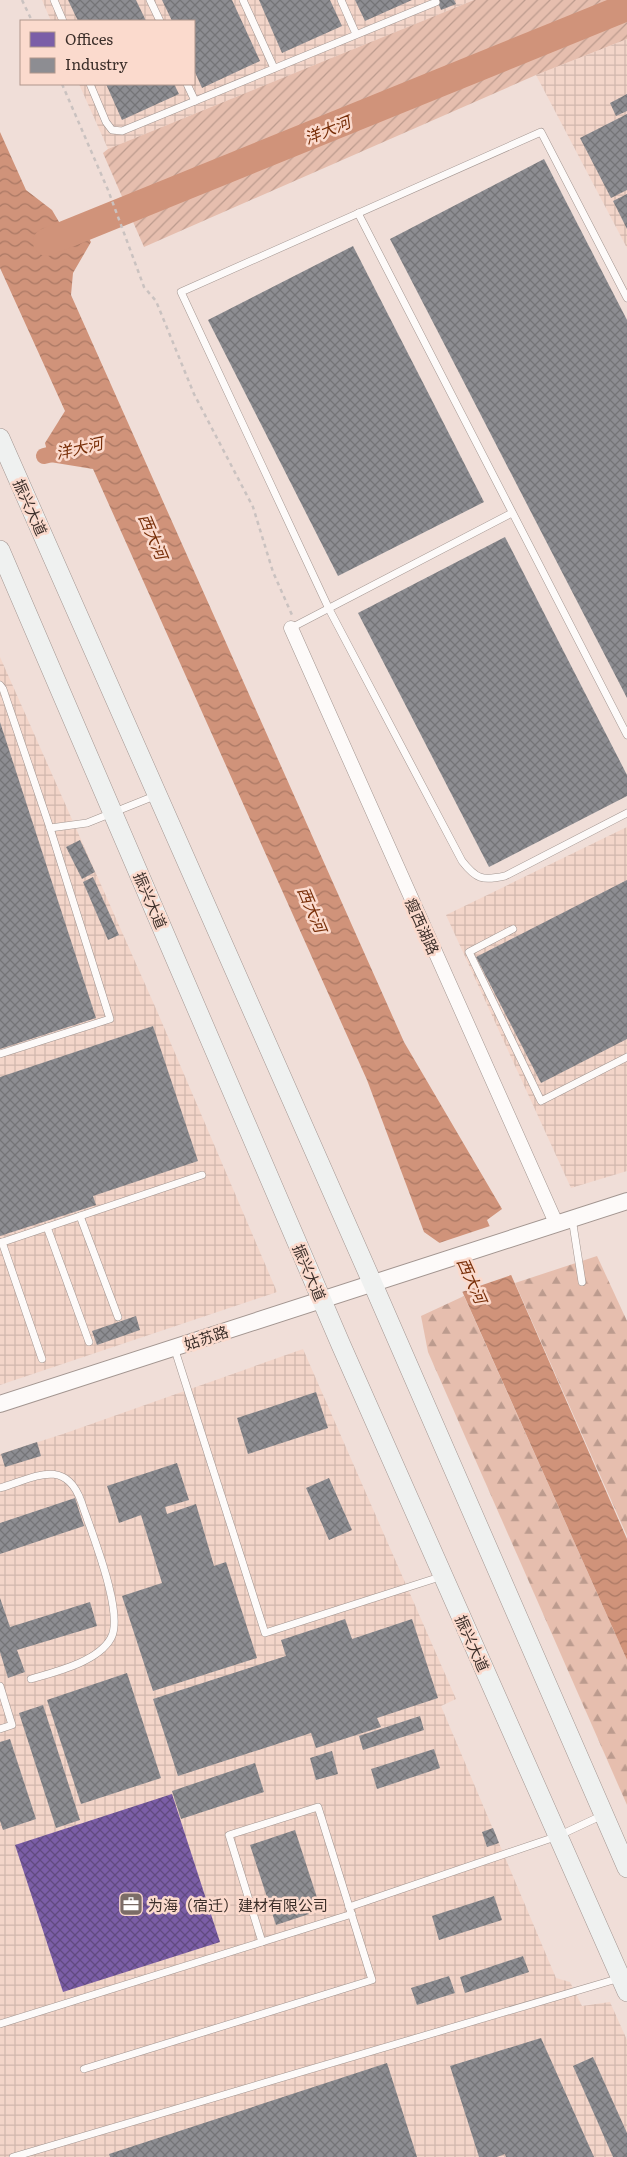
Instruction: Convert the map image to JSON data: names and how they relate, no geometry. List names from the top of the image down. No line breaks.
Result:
{"streets":{"main road":["振兴大道"],"street":["瘦西湖路","姑苏路"]},"crossings":[["振兴大道","姑苏路"],["瘦西湖路","姑苏路"]],"water":["洋大河","西大河"],"places":{"office":["为海（宿迁）建材有限公司"]},"legend":["Offices","Industry"]}
